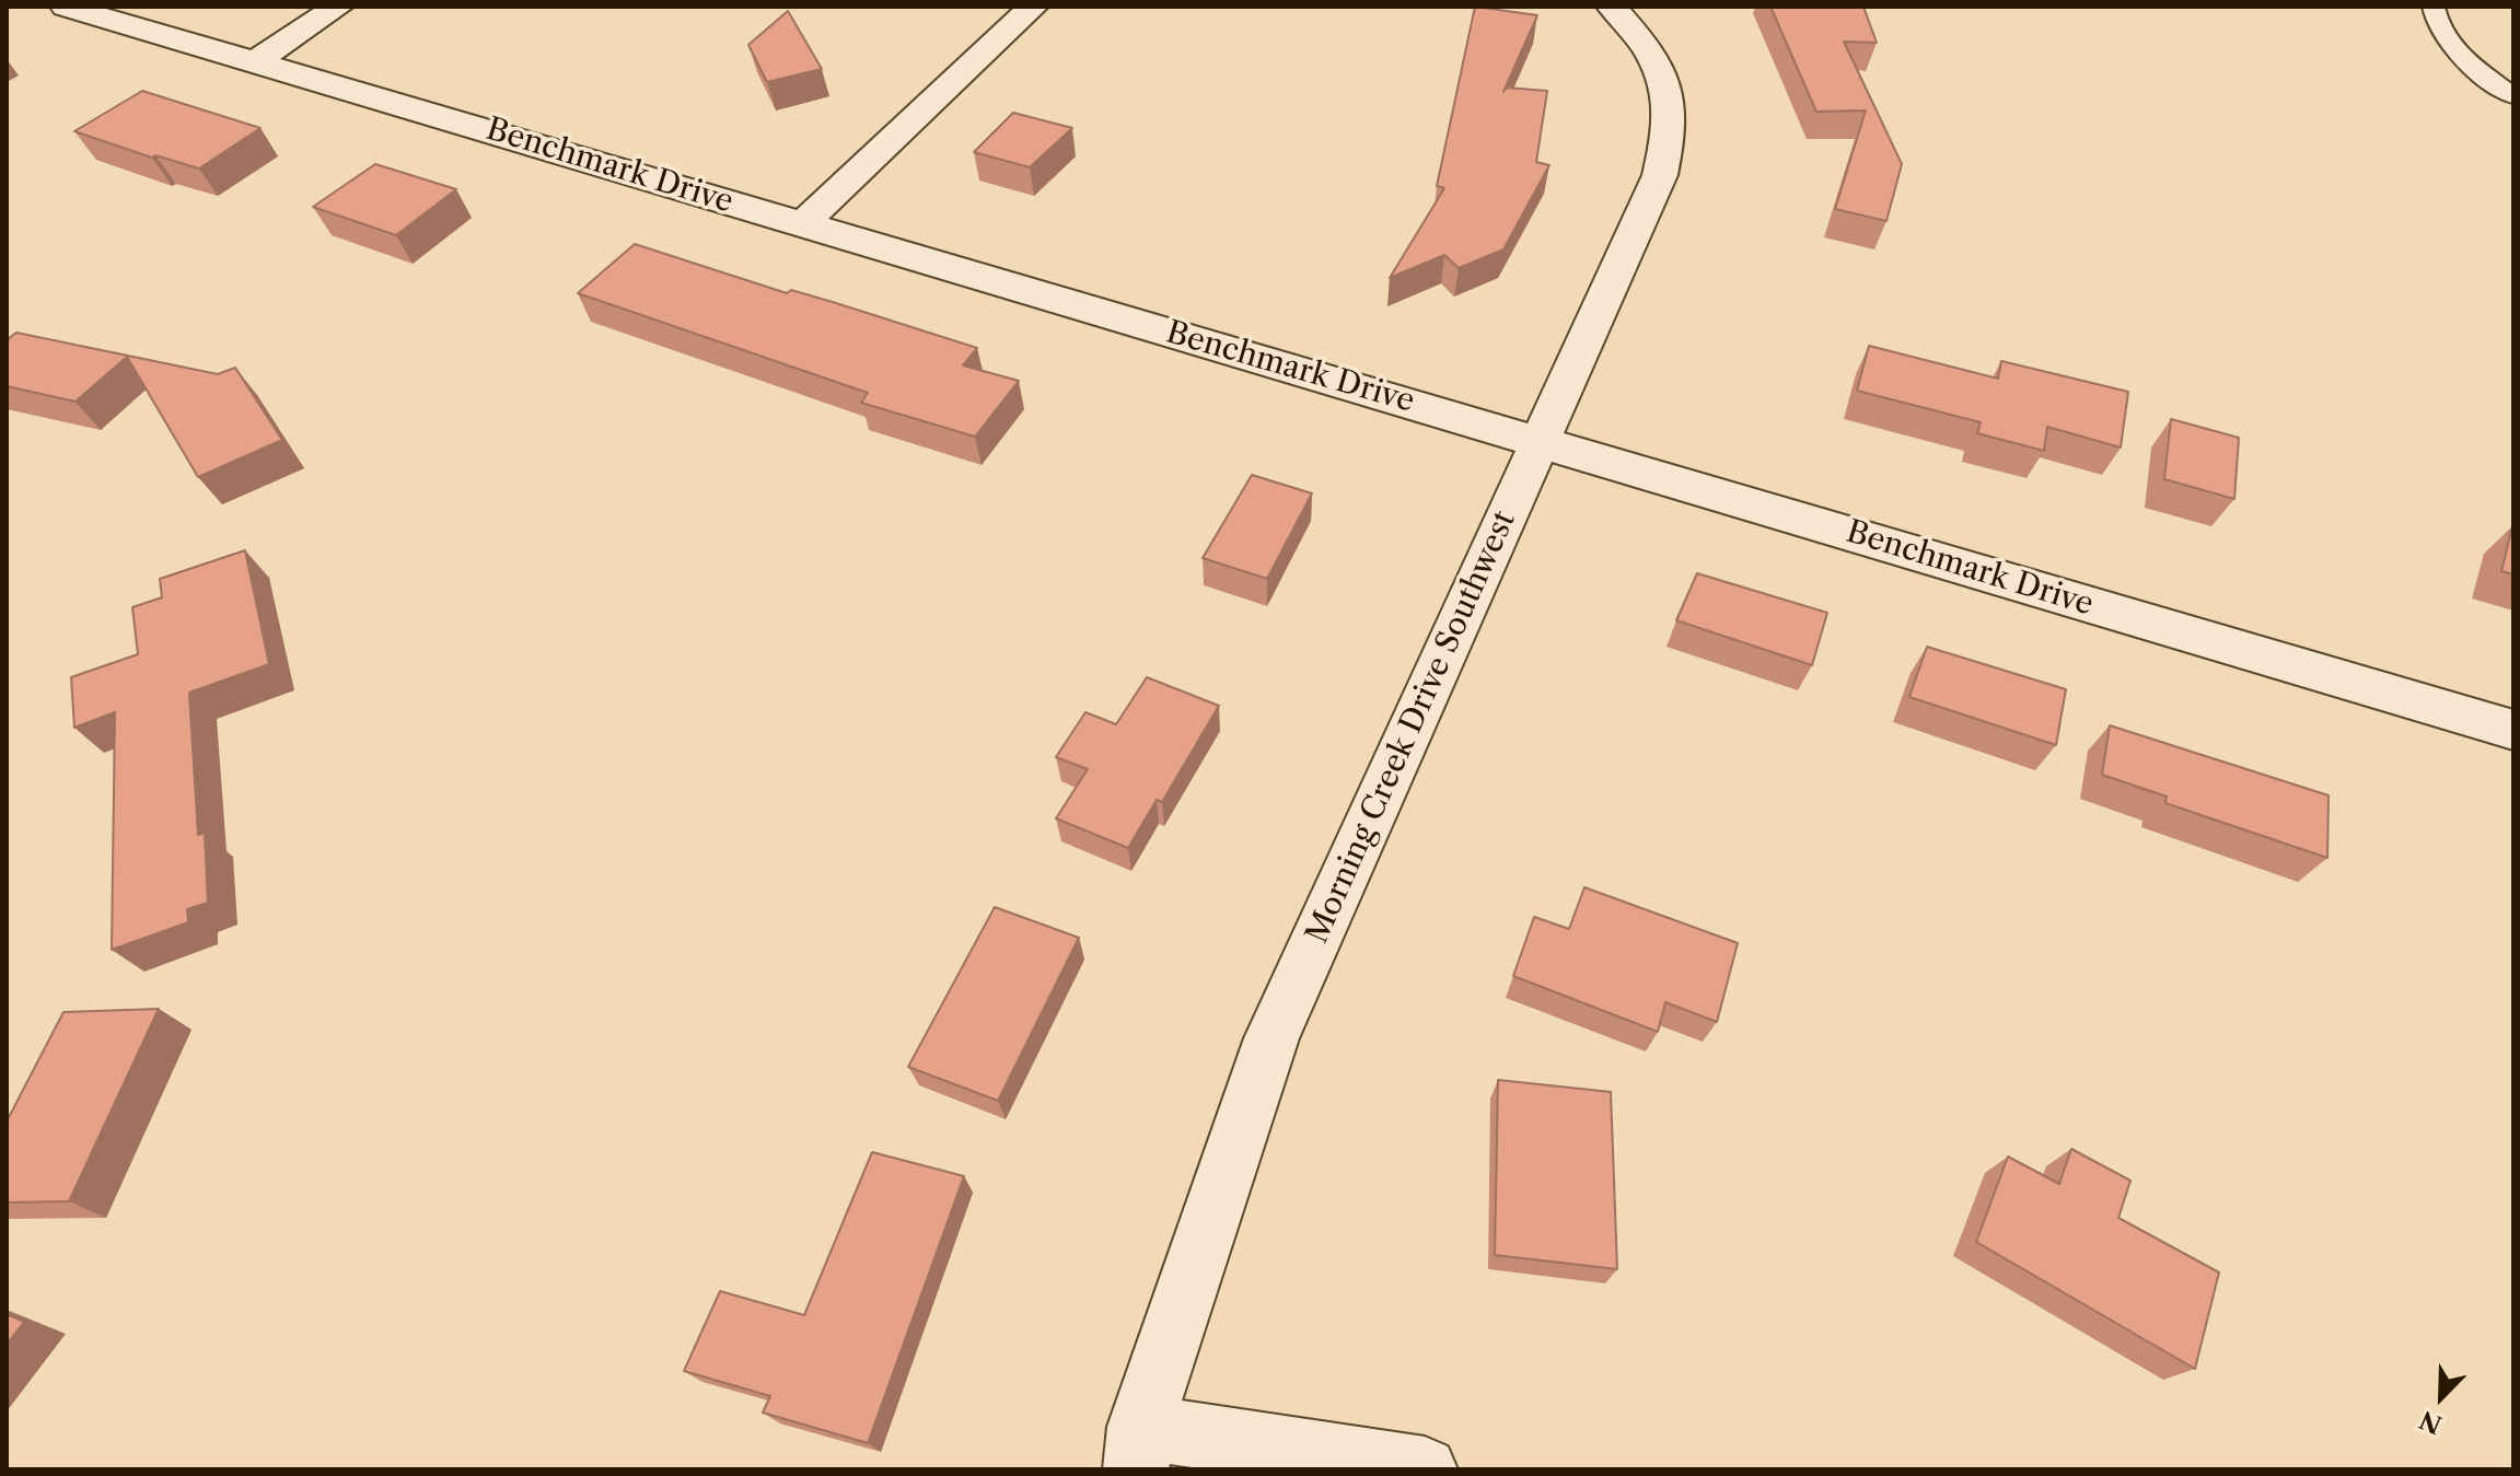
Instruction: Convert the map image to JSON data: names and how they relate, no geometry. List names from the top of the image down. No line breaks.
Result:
{"streets":{"street":["Benchmark Drive","Morning Creek Drive Southwest"]},"crossings":[["Benchmark Drive","Morning Creek Drive Southwest"]],"north":"bottom left"}
